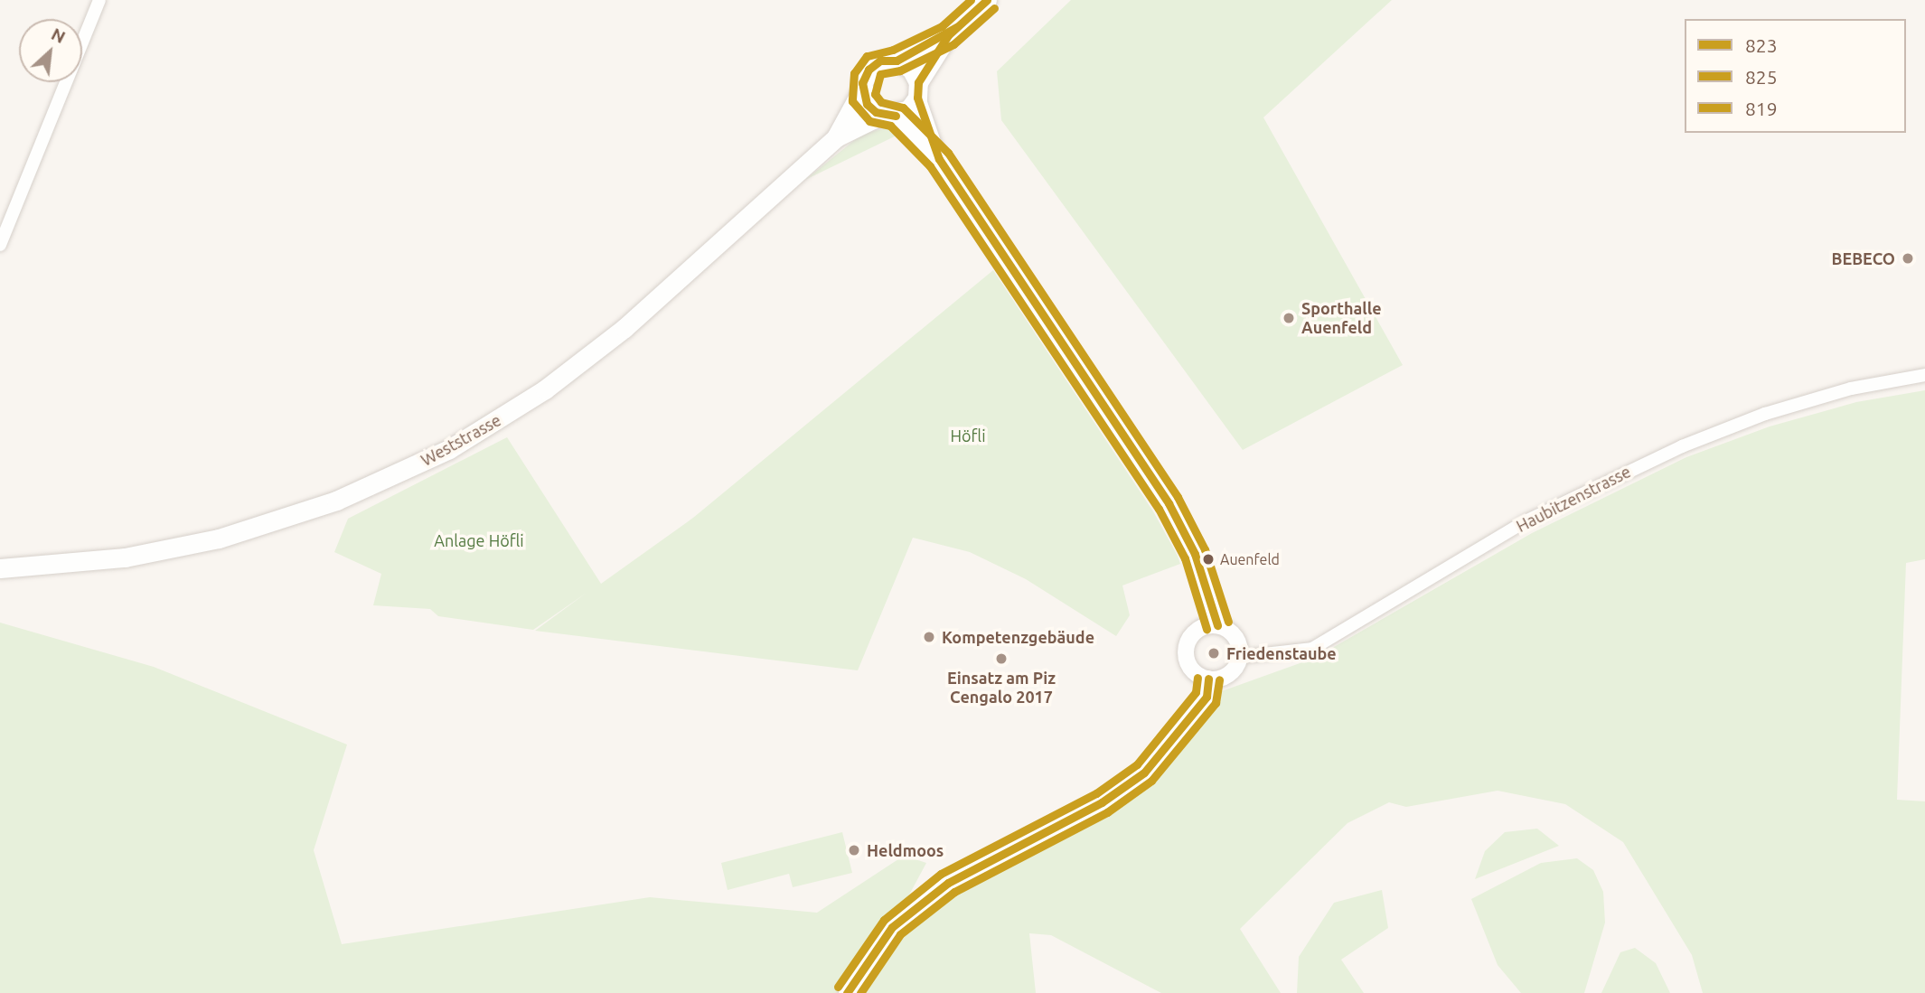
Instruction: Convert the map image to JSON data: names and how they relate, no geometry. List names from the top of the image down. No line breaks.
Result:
{"streets":{"main road":["Weststrasse"],"street":["Haubitzenstrasse"]},"parks":["Höfli","Anlage Höfli"],"places":["BEBECO","Sporthalle Auenfeld","Auenfeld","Kompetenzgebäude","Friedenstaube","Einsatz am Piz Cengalo 2017","Heldmoos"],"lines":["transit line 823","transit line 825","transit line 819"],"legend":["823","825","819"],"north":"top right"}
